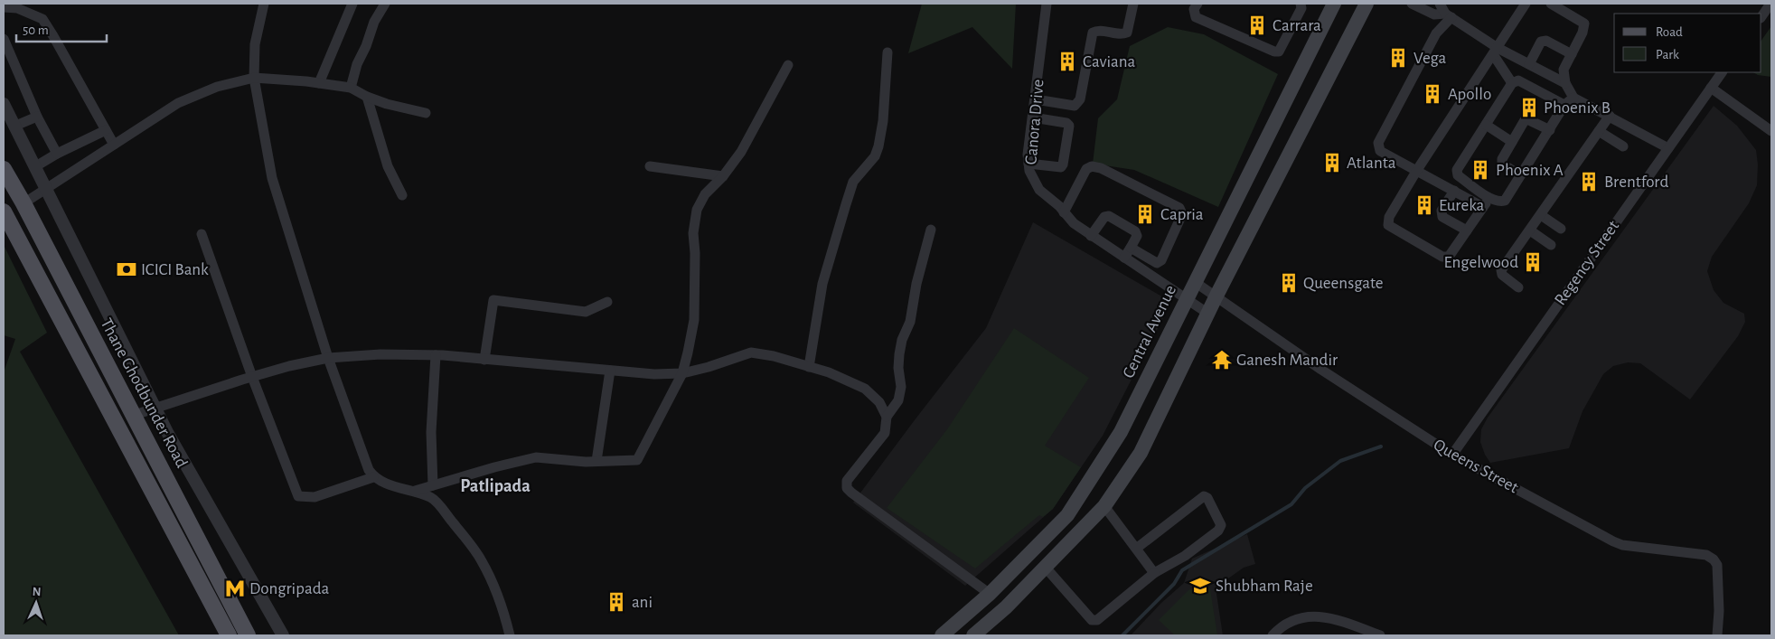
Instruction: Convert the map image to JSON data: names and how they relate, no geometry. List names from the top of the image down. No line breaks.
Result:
{"streets":{"main road":["Central Avenue","Thane Ghodbunder Road"],"street":["Canora Drive","Regency Street","Queens Street"]},"crossings":[["Canora Drive","Central Avenue"],["Regency Street","Queens Street"],["Central Avenue","Queens Street"]],"districts":["Patlipada"],"places":{"building":["Carrara","Vega","Caviana","Apollo","Phoenix B","Atlanta","Phoenix A","Brentford","Eureka","Capria","Engelwood","Queensgate","ani"],"bank":["ICICI Bank"],"temple":["Ganesh Mandir"],"school or university":["Shubham Raje"],"metro station":["Dongripada"]},"legend":["Road","Park"],"scale_bar":"50 m","north":"top"}
